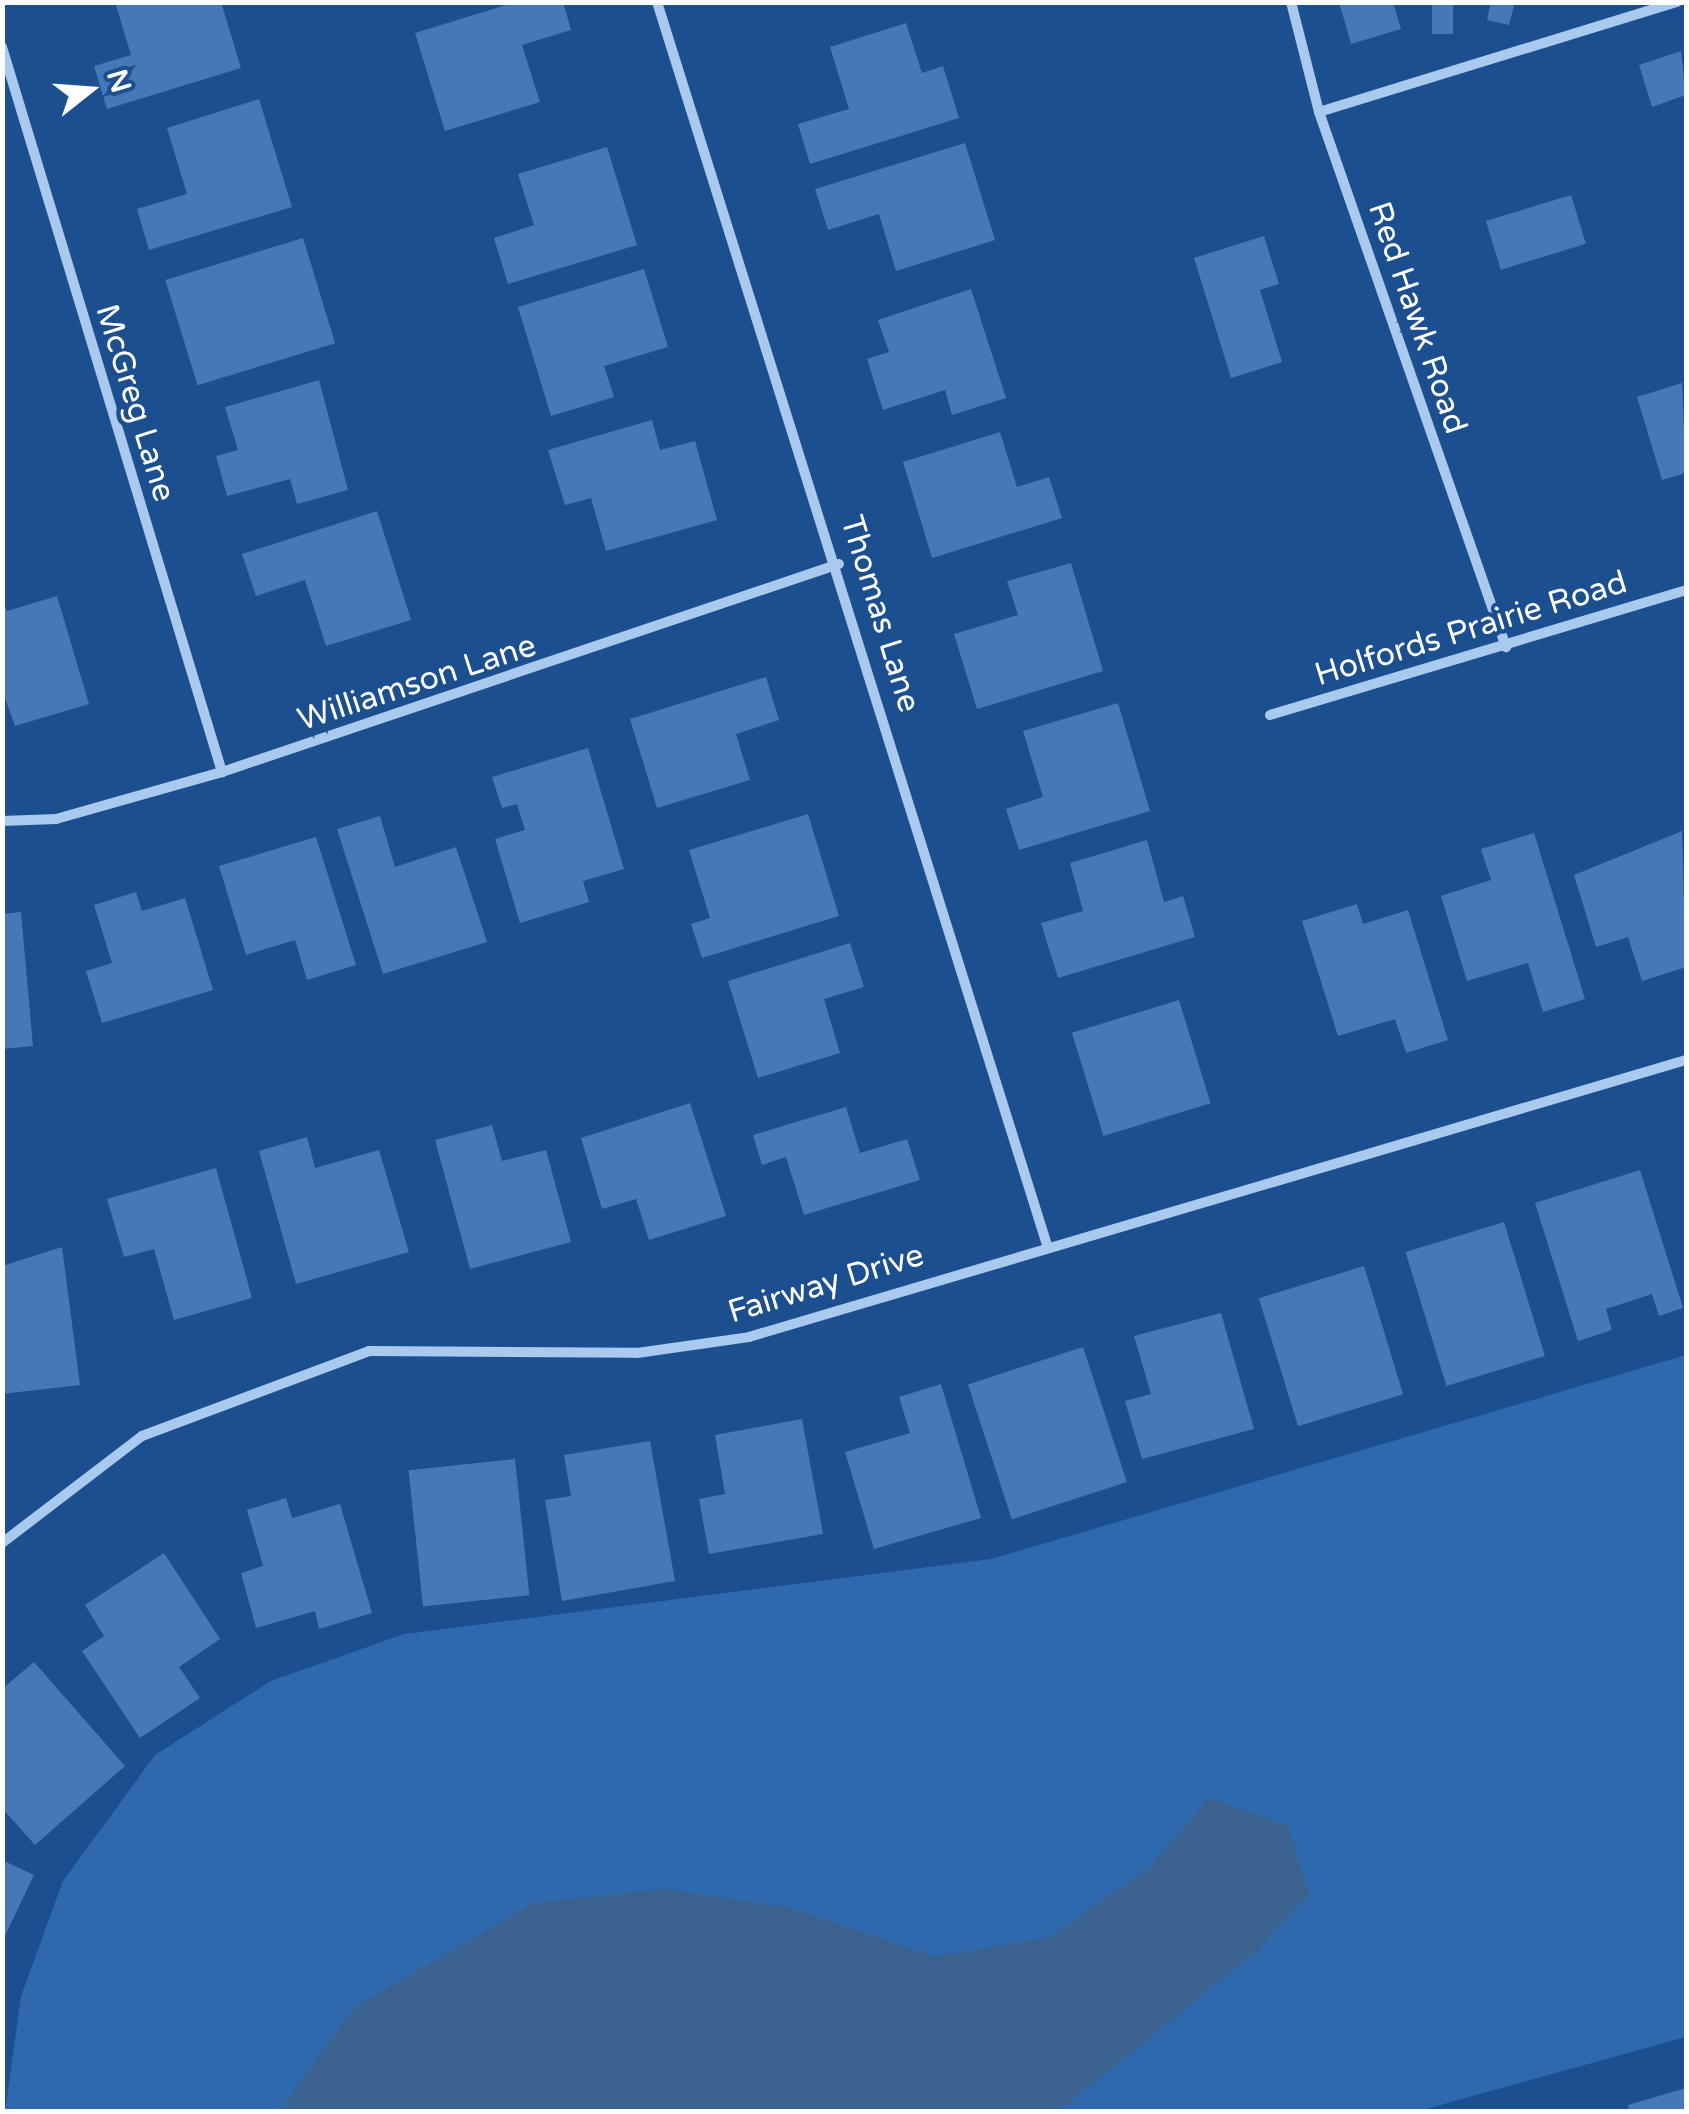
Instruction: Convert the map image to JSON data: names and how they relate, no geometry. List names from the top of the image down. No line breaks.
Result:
{"streets":{"street":["Red Hawk Road","McGreg Lane","Thomas Lane","Holfords Prairie Road","Williamson Lane","Fairway Drive"]},"crossings":[["Red Hawk Road","Holfords Prairie Road"],["McGreg Lane","Williamson Lane"],["Thomas Lane","Williamson Lane"],["Thomas Lane","Fairway Drive"]],"north":"right"}
